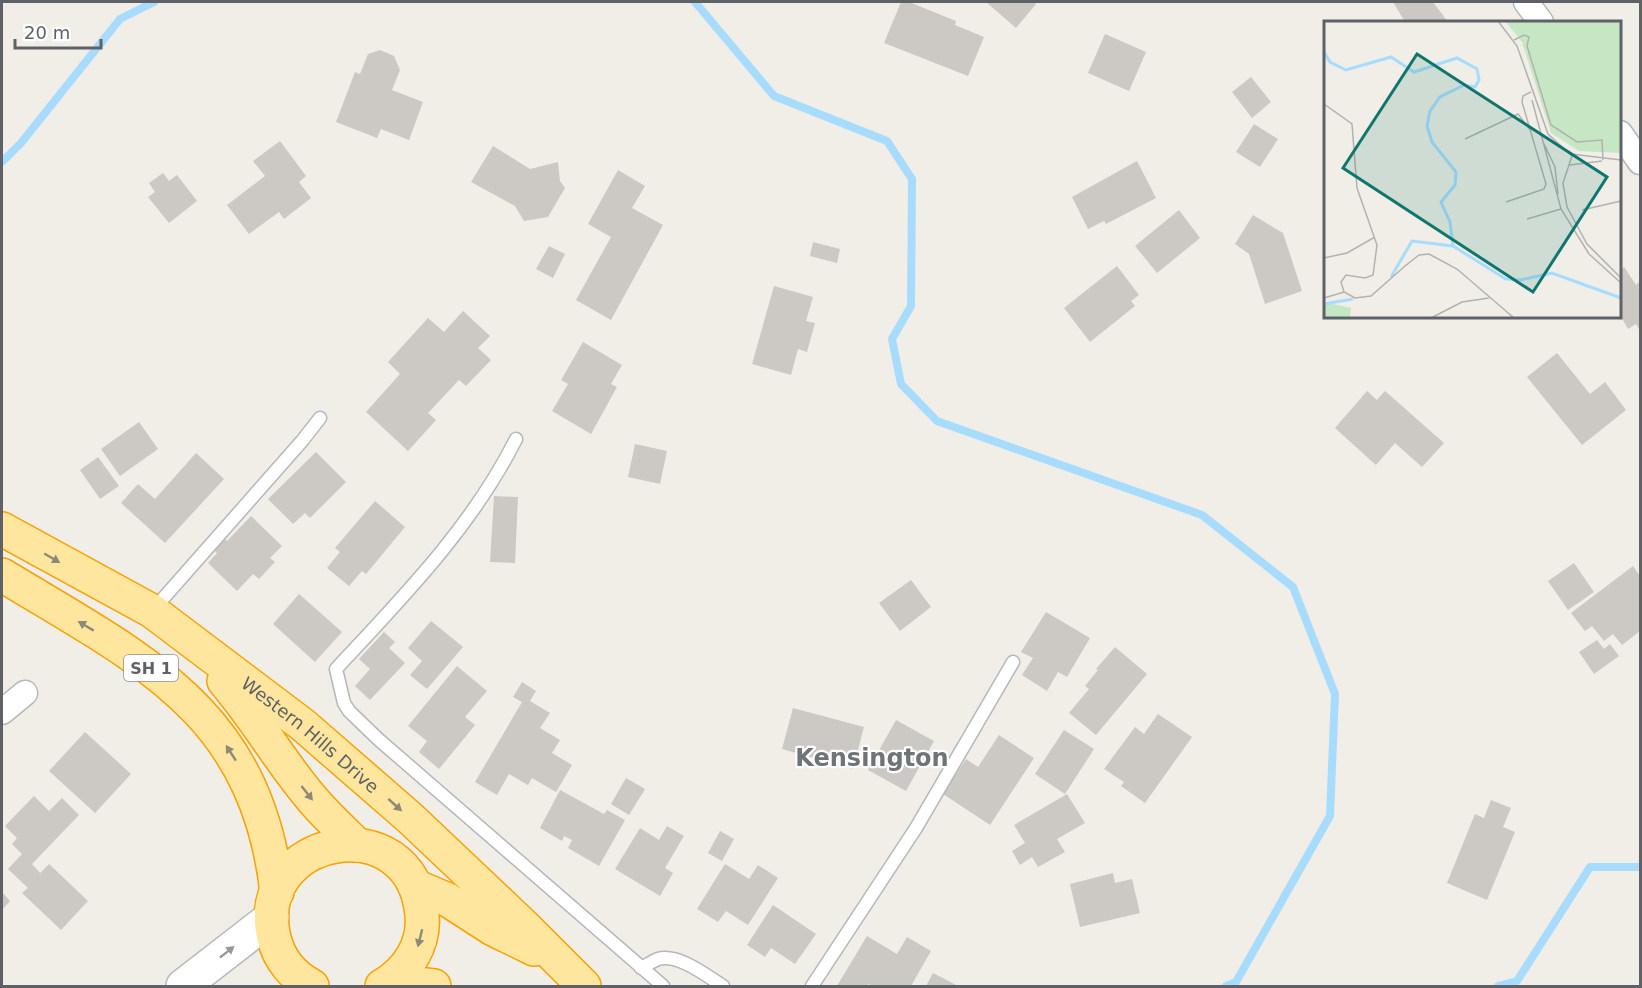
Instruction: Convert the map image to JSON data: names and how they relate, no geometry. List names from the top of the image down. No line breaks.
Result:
{"streets":{"highway":["SH 1","Western Hills Drive"]},"crossings":[["SH 1","Western Hills Drive"]],"districts":["Kensington"],"scale_bar":"20 m"}
